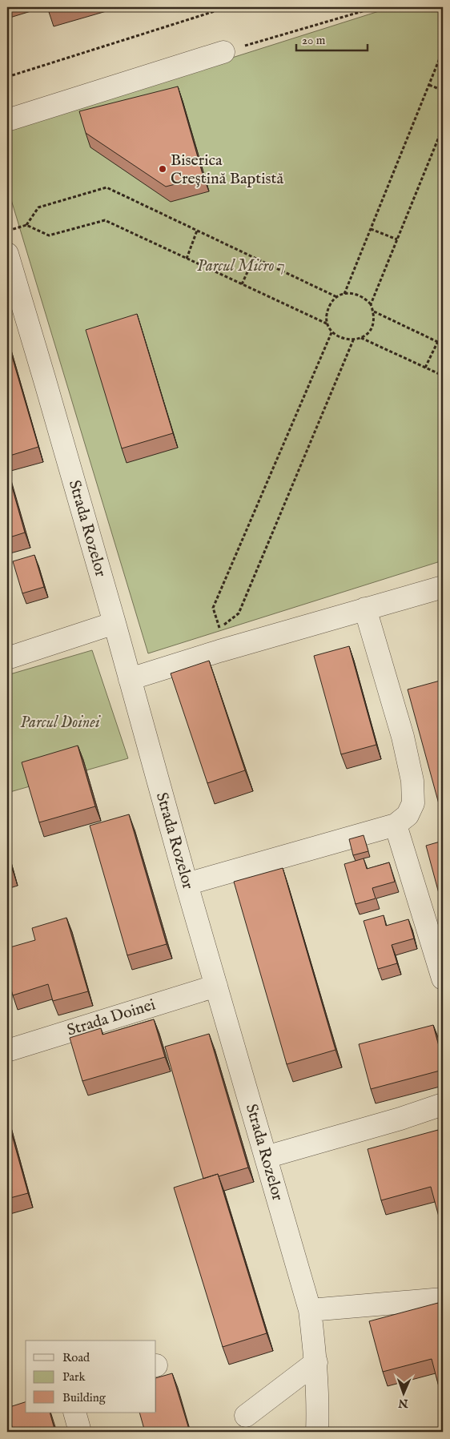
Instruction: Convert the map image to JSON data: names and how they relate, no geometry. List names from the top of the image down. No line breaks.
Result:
{"streets":{"street":["Strada Rozelor","Strada Doinei"]},"crossings":[["Strada Rozelor","Strada Doinei"]],"parks":["Parcul Micro 7","Parcul Doinei"],"places":["Biserica Creștină Baptistă"],"legend":["Road","Park","Building"],"scale_bar":"20 m","north":"bottom"}
